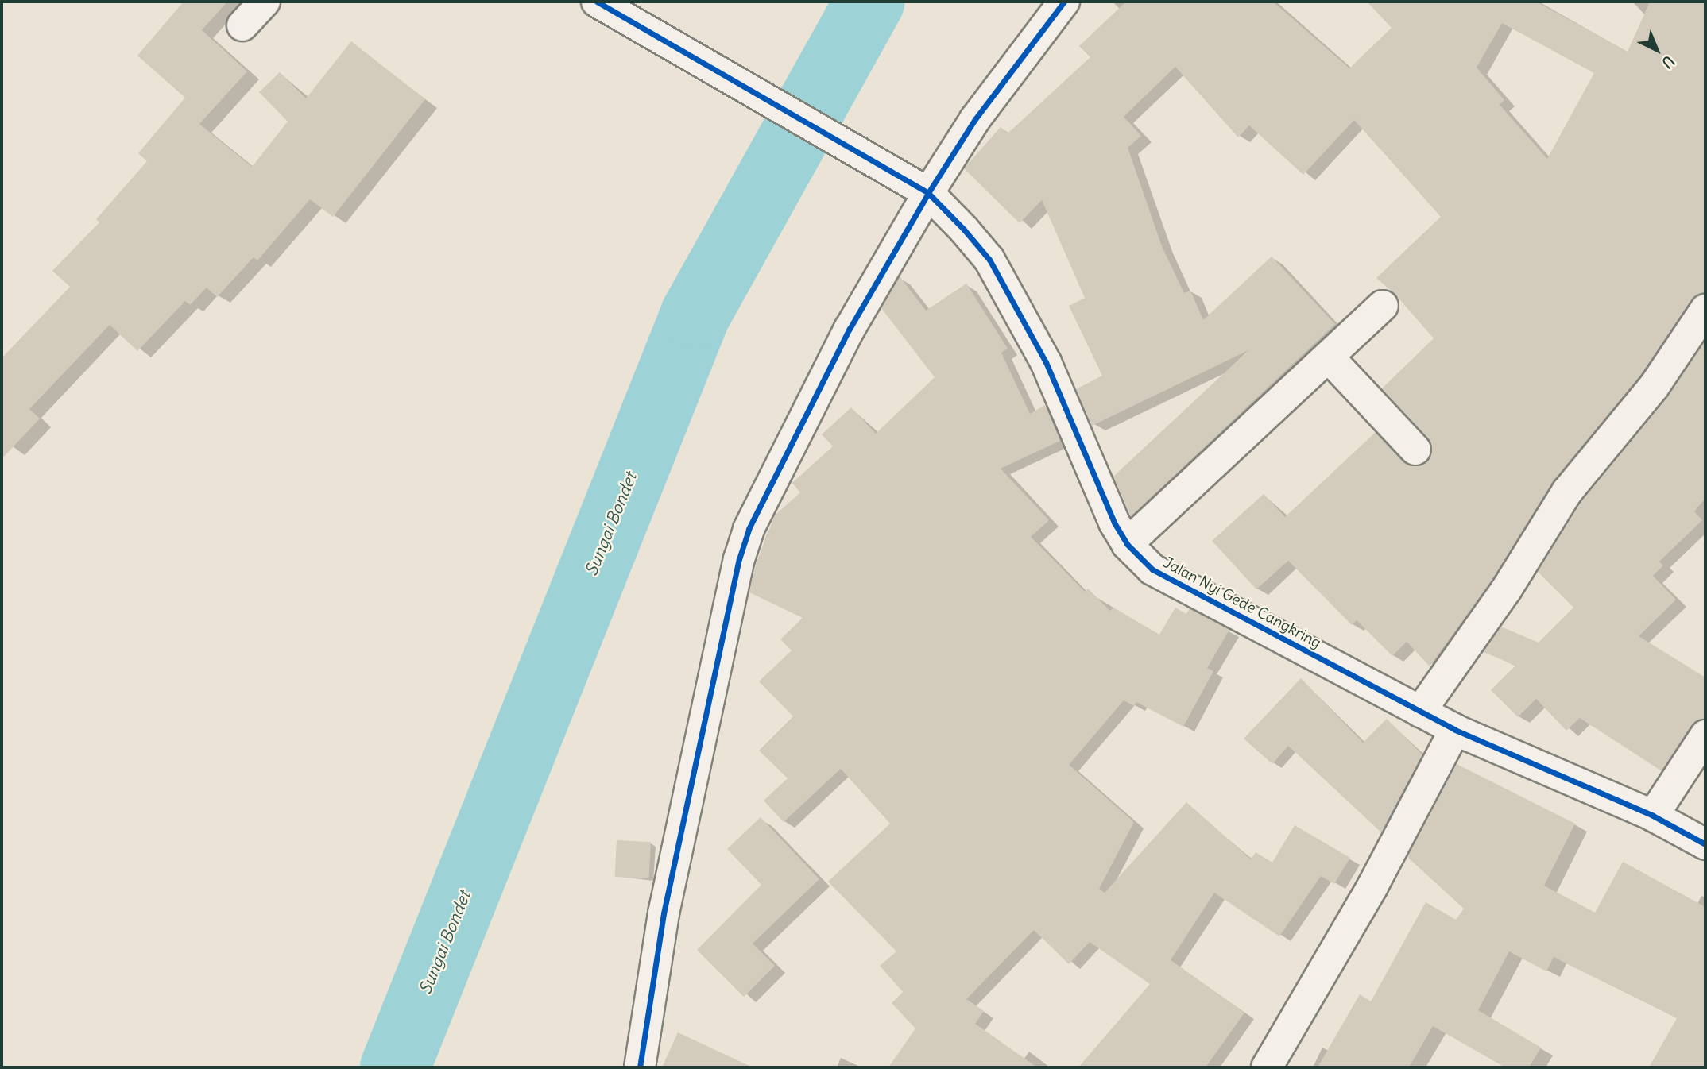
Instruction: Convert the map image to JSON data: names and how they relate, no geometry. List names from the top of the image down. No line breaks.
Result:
{"streets":{"street":["Jalan Nyi Gede Cangkring"]},"water":["Sungai Bondet"],"north":"bottom right"}
